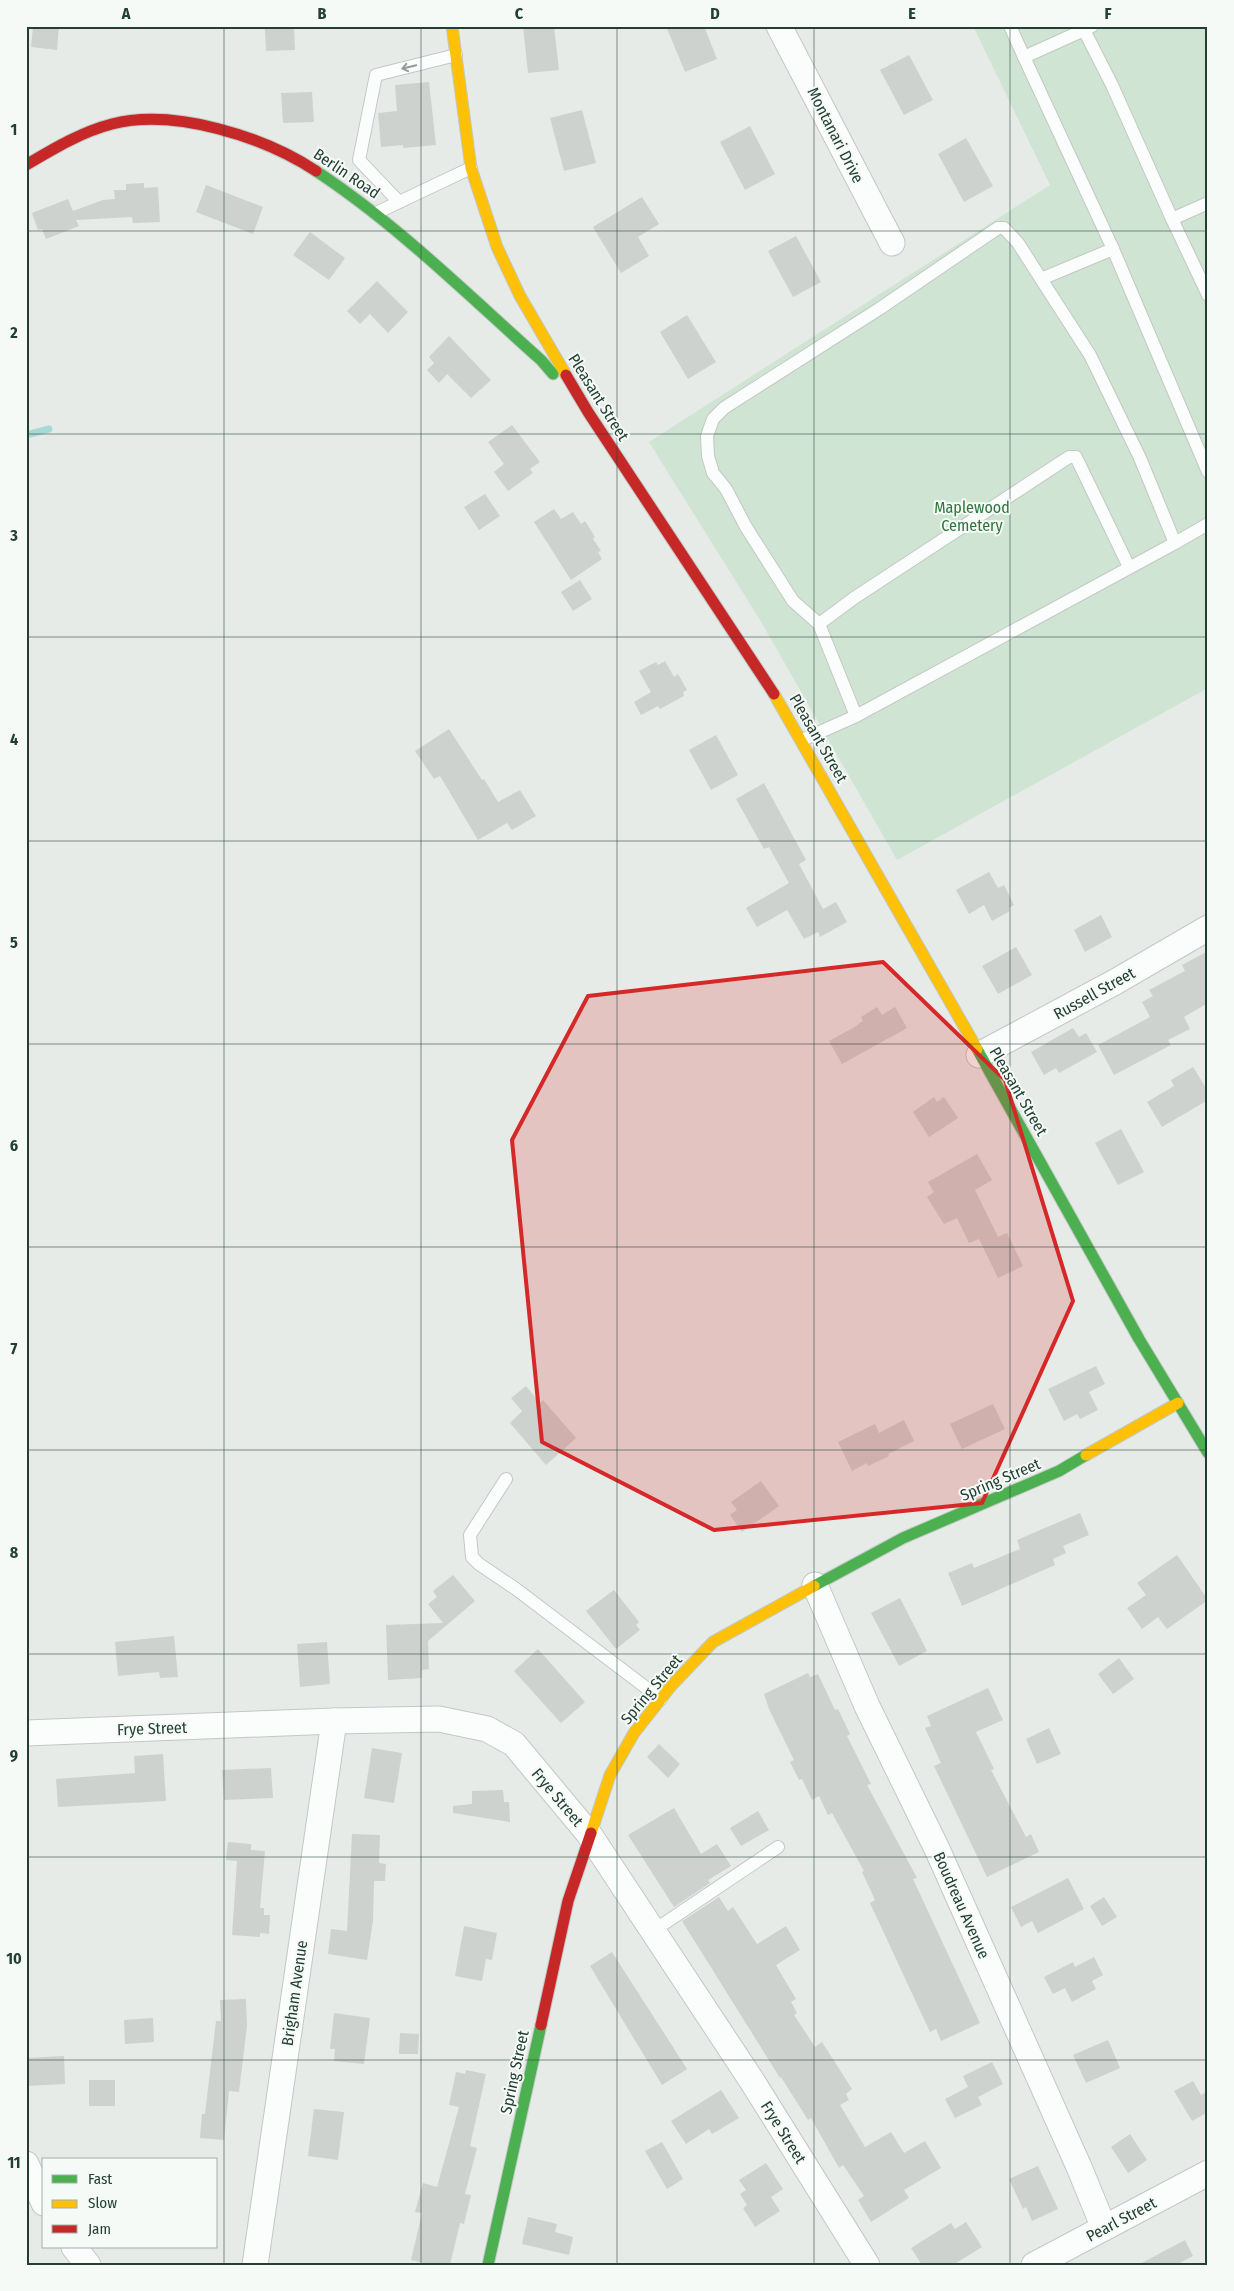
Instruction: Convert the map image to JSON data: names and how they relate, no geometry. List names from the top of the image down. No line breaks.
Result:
{"streets":{"street":["Montanari Drive","Berlin Road","Pleasant Street","Russell Street","Spring Street","Frye Street","Boudreau Avenue","Brigham Avenue","Pearl Street"]},"crossings":[["Berlin Road","Pleasant Street"],["Pleasant Street","Russell Street"],["Pleasant Street","Spring Street"],["Spring Street","Frye Street"],["Spring Street","Boudreau Avenue"],["Frye Street","Brigham Avenue"],["Boudreau Avenue","Pearl Street"]],"parks":["Maplewood Cemetery"],"legend":["Fast","Slow","Jam"],"grid":{"columns":["A","B","C","D","E","F"],"rows":["1","2","3","4","5","6","7","8","9","10","11"]}}
